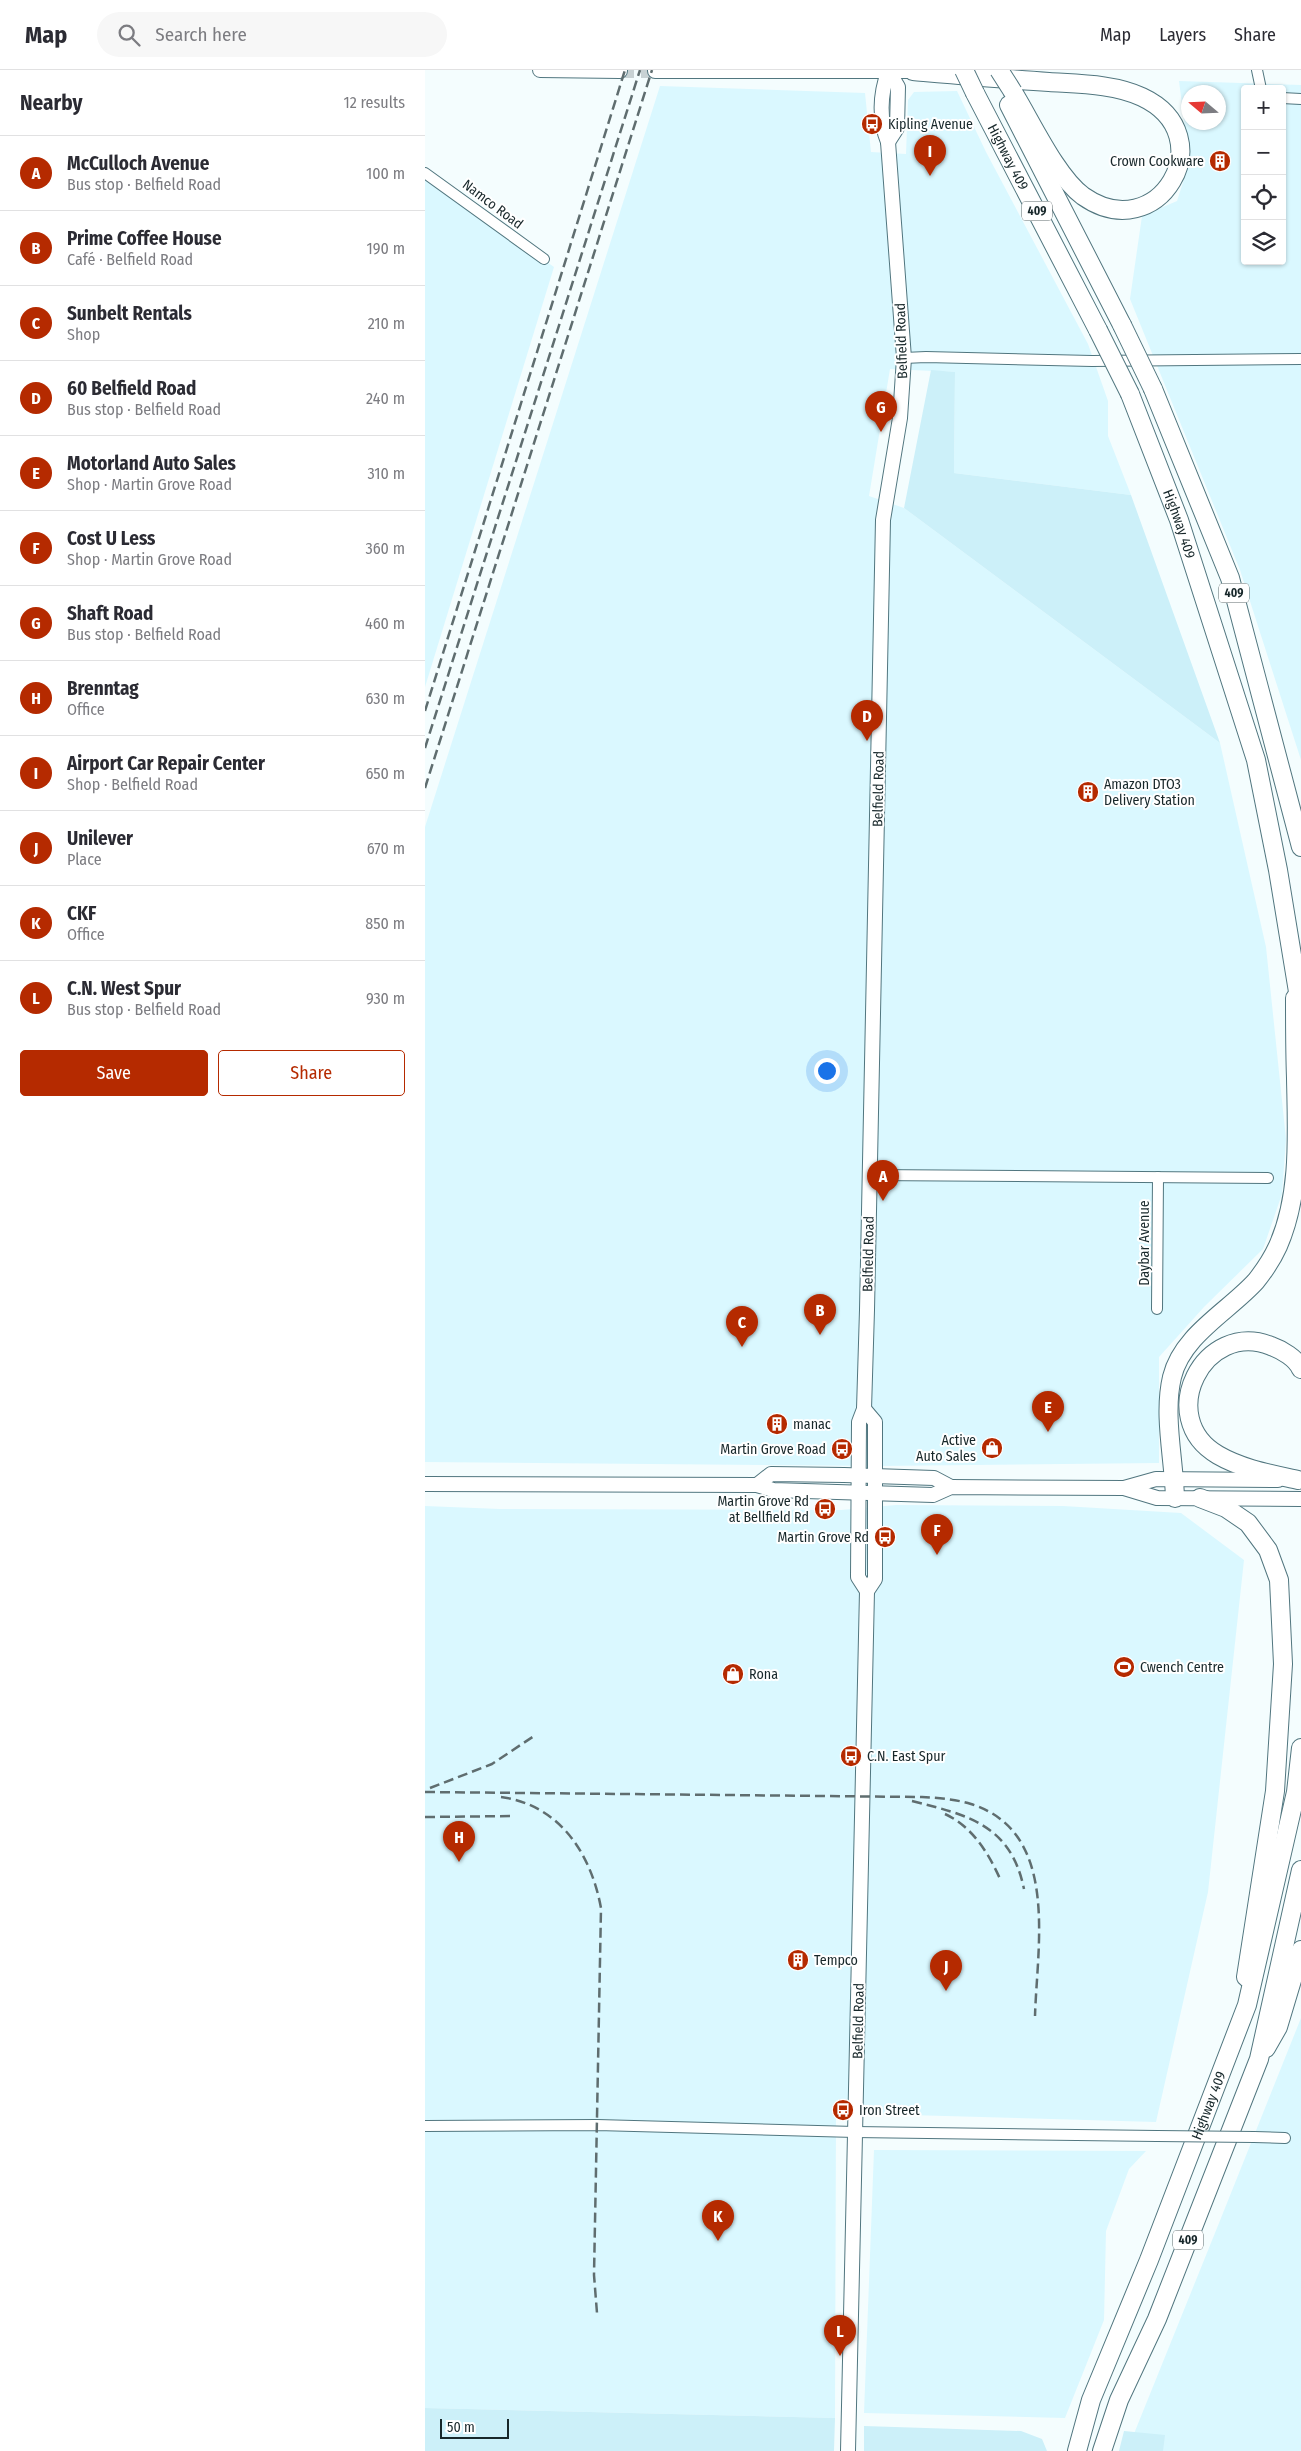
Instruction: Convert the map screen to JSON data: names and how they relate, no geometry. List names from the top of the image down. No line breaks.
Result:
{"streets":{"highway":["Highway 409","409"],"main road":["Belfield Road"],"street":["Namco Road","Daybar Avenue"]},"places":{"bus stop":["Kipling Avenue","Martin Grove Road","Martin Grove Rd at Bellfield Rd","Martin Grove Rd","C.N. East Spur","Iron Street"],"building":["Crown Cookware","Amazon DTO3 Delivery Station","manac","Tempco"],"shop":["Active Auto Sales","Rona"],"sports":["Cwench Centre"]},"scale_bar":"50 m","north":"left","page":{"header":"Map","search":"Search here","nav":["Map","Layers","Share"],"heading":["Nearby","12 results"],"map_buttons":["+","−"],"list":[{"mark":"A","name":"McCulloch Avenue","note":"Bus stop · Belfield Road","value":"100 m"},{"mark":"B","name":"Prime Coffee House","note":"Café · Belfield Road","value":"190 m"},{"mark":"C","name":"Sunbelt Rentals","note":"Shop","value":"210 m"},{"mark":"D","name":"60 Belfield Road","note":"Bus stop · Belfield Road","value":"240 m"},{"mark":"E","name":"Motorland Auto Sales","note":"Shop · Martin Grove Road","value":"310 m"},{"mark":"F","name":"Cost U Less","note":"Shop · Martin Grove Road","value":"360 m"},{"mark":"G","name":"Shaft Road","note":"Bus stop · Belfield Road","value":"460 m"},{"mark":"H","name":"Brenntag","note":"Office","value":"630 m"},{"mark":"I","name":"Airport Car Repair Center","note":"Shop · Belfield Road","value":"650 m"},{"mark":"J","name":"Unilever","note":"Place","value":"670 m"},{"mark":"K","name":"CKF","note":"Office","value":"850 m"},{"mark":"L","name":"C.N. West Spur","note":"Bus stop · Belfield Road","value":"930 m"}],"pins":["I","G","D","A","B","C","E","F","H","J","K","L"],"buttons":["Save","Share"],"scale":"50 m"}}
